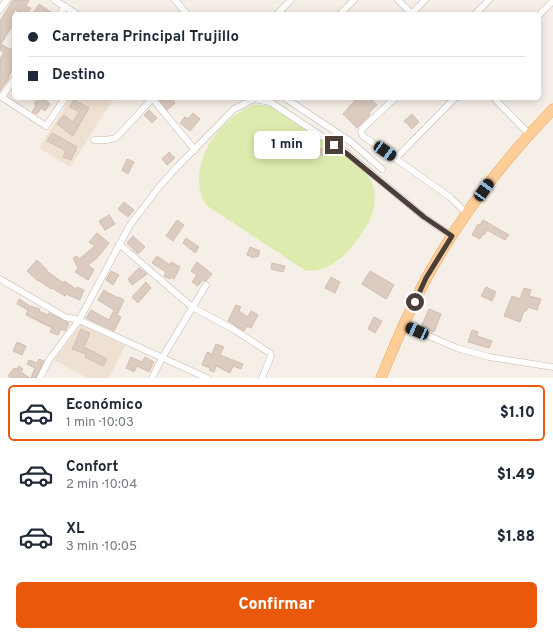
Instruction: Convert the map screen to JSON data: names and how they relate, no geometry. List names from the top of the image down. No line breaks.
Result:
{"page":{"banner":["Carretera Principal Trujillo","Destino"],"bubble":"1 min","list":[{"name":"Económico","note":"1 min · 10:03","value":"$1.10"},{"name":"Confort","note":"2 min · 10:04","value":"$1.49"},{"name":"XL","note":"3 min · 10:05","value":"$1.88"}],"buttons":"Confirmar"}}
